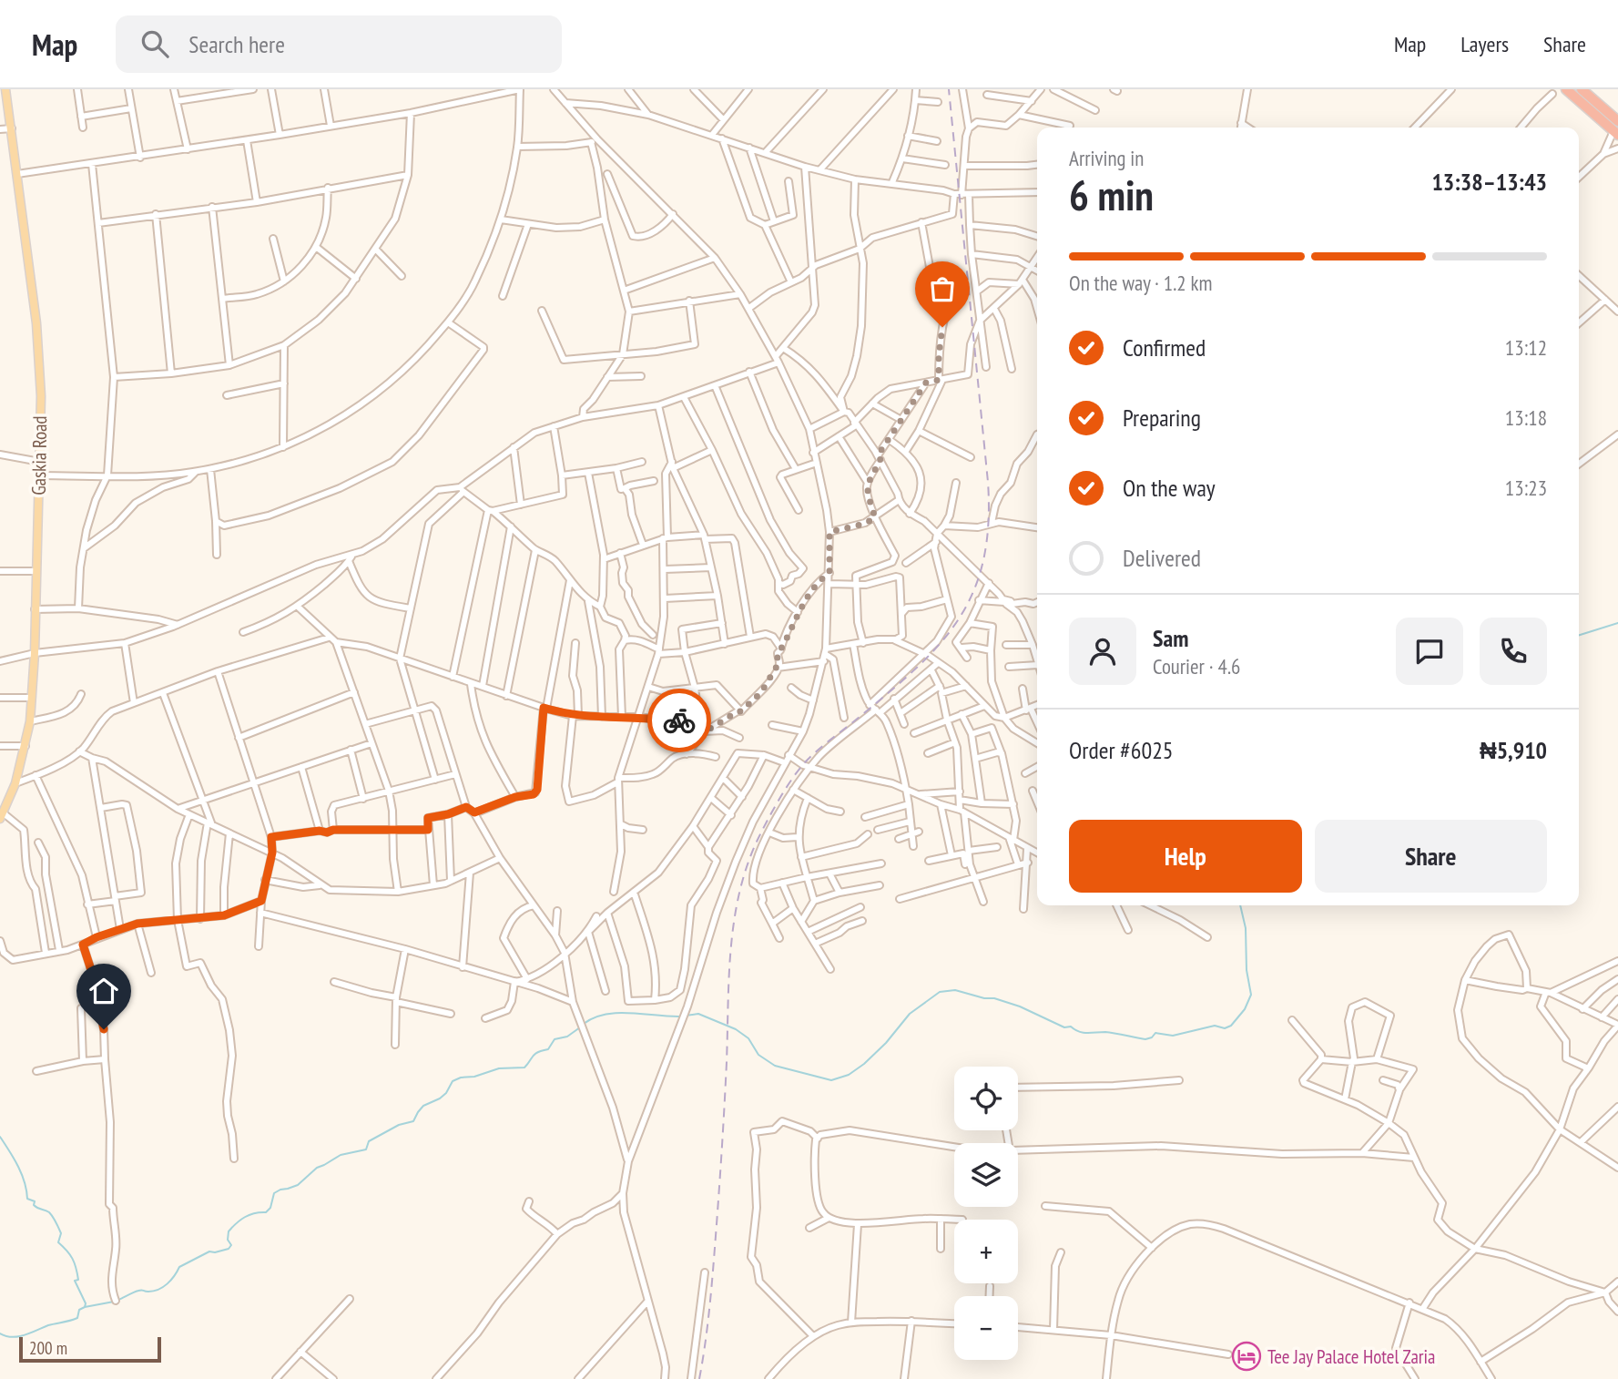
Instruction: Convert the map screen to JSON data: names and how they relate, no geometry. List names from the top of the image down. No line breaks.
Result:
{"streets":{"main road":["Gaskia Road"]},"places":{"hotel":["Tee Jay Palace Hotel Zaria"]},"scale_bar":"200 m","page":{"header":"Map","search":"Search here","nav":["Map","Layers","Share"],"heading":["6 min","Arriving in","13:38–13:43"],"panel":["Sam","Courier · 4.6","Order #6025","₦5,910"],"bar":"On the way · 1.2 km","list":[["Confirmed","13:12"],["Preparing","13:18"],["On the way","13:23"],"Delivered"],"buttons":["Help","Share"],"map_buttons":["+","−"],"scale":"200 m"}}
